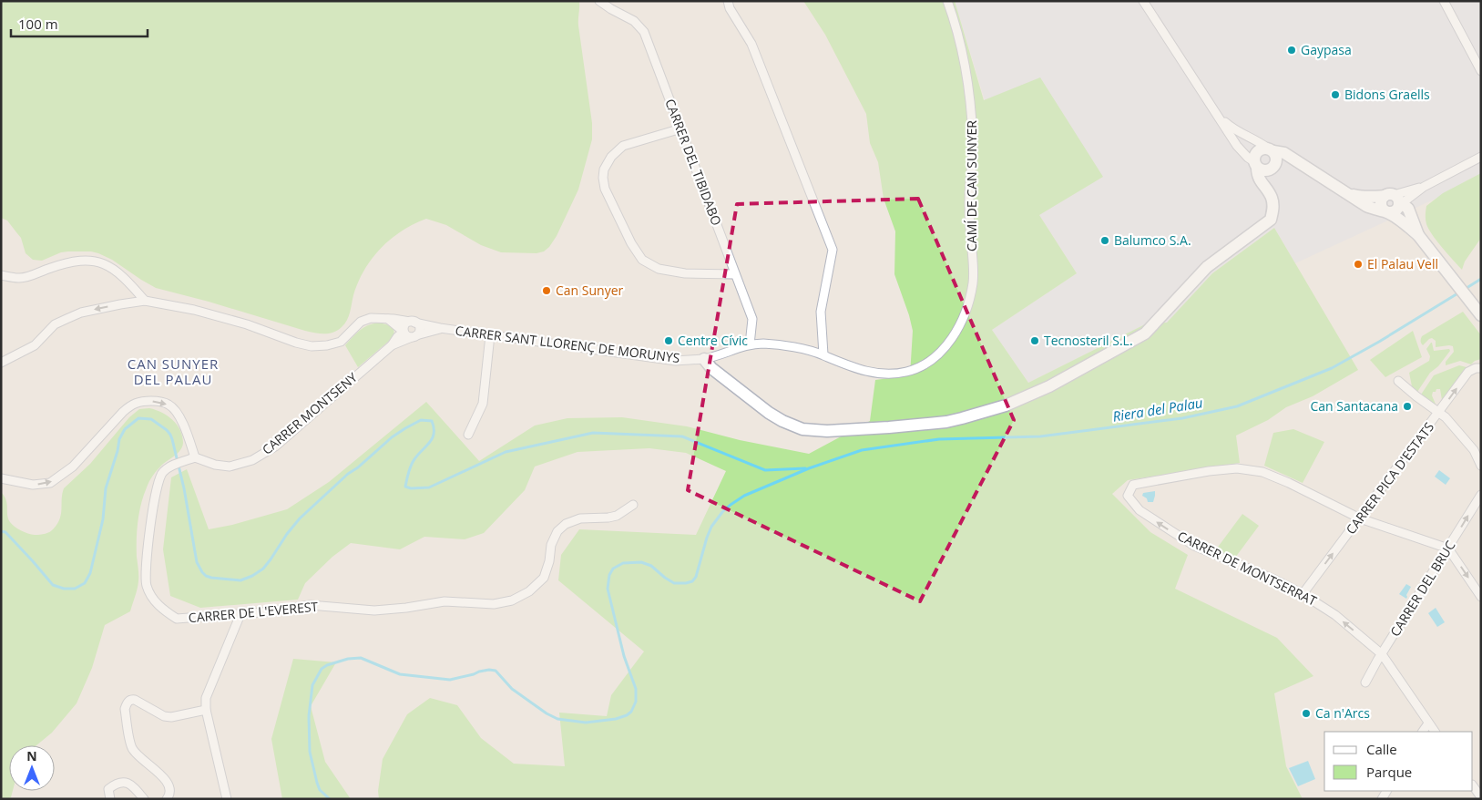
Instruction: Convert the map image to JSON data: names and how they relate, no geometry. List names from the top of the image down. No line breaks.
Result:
{"streets":{"street":["CARRER DEL TIBIDABO","CAMÍ DE CAN SUNYER","CARRER SANT LLORENÇ DE MORUNYS","CARRER MONTSENY","CARRER PICA D'ESTATS","CARRER DE MONTSERRAT","CARRER DEL BRUC","CARRER DE L'EVEREST"]},"crossings":[["CARRER DEL TIBIDABO","CARRER SANT LLORENÇ DE MORUNYS"],["CAMÍ DE CAN SUNYER","CARRER SANT LLORENÇ DE MORUNYS"],["CARRER SANT LLORENÇ DE MORUNYS","CARRER MONTSENY"],["CARRER MONTSENY","CARRER DE L'EVEREST"],["CARRER PICA D'ESTATS","CARRER DE MONTSERRAT"],["CARRER DE MONTSERRAT","CARRER DEL BRUC"]],"one_way":["CARRER PICA D'ESTATS"],"districts":["CAN SUNYER DEL PALAU"],"water":["Riera del Palau"],"places":["Gaypasa","Bidons Graells","Balumco S.A.","El Palau Vell","Can Sunyer","Centre Cívic","Tecnosteril S.L.","Can Santacana","Ca n'Arcs"],"legend":["Calle","Parque"],"scale_bar":"100 m","north":"top"}
